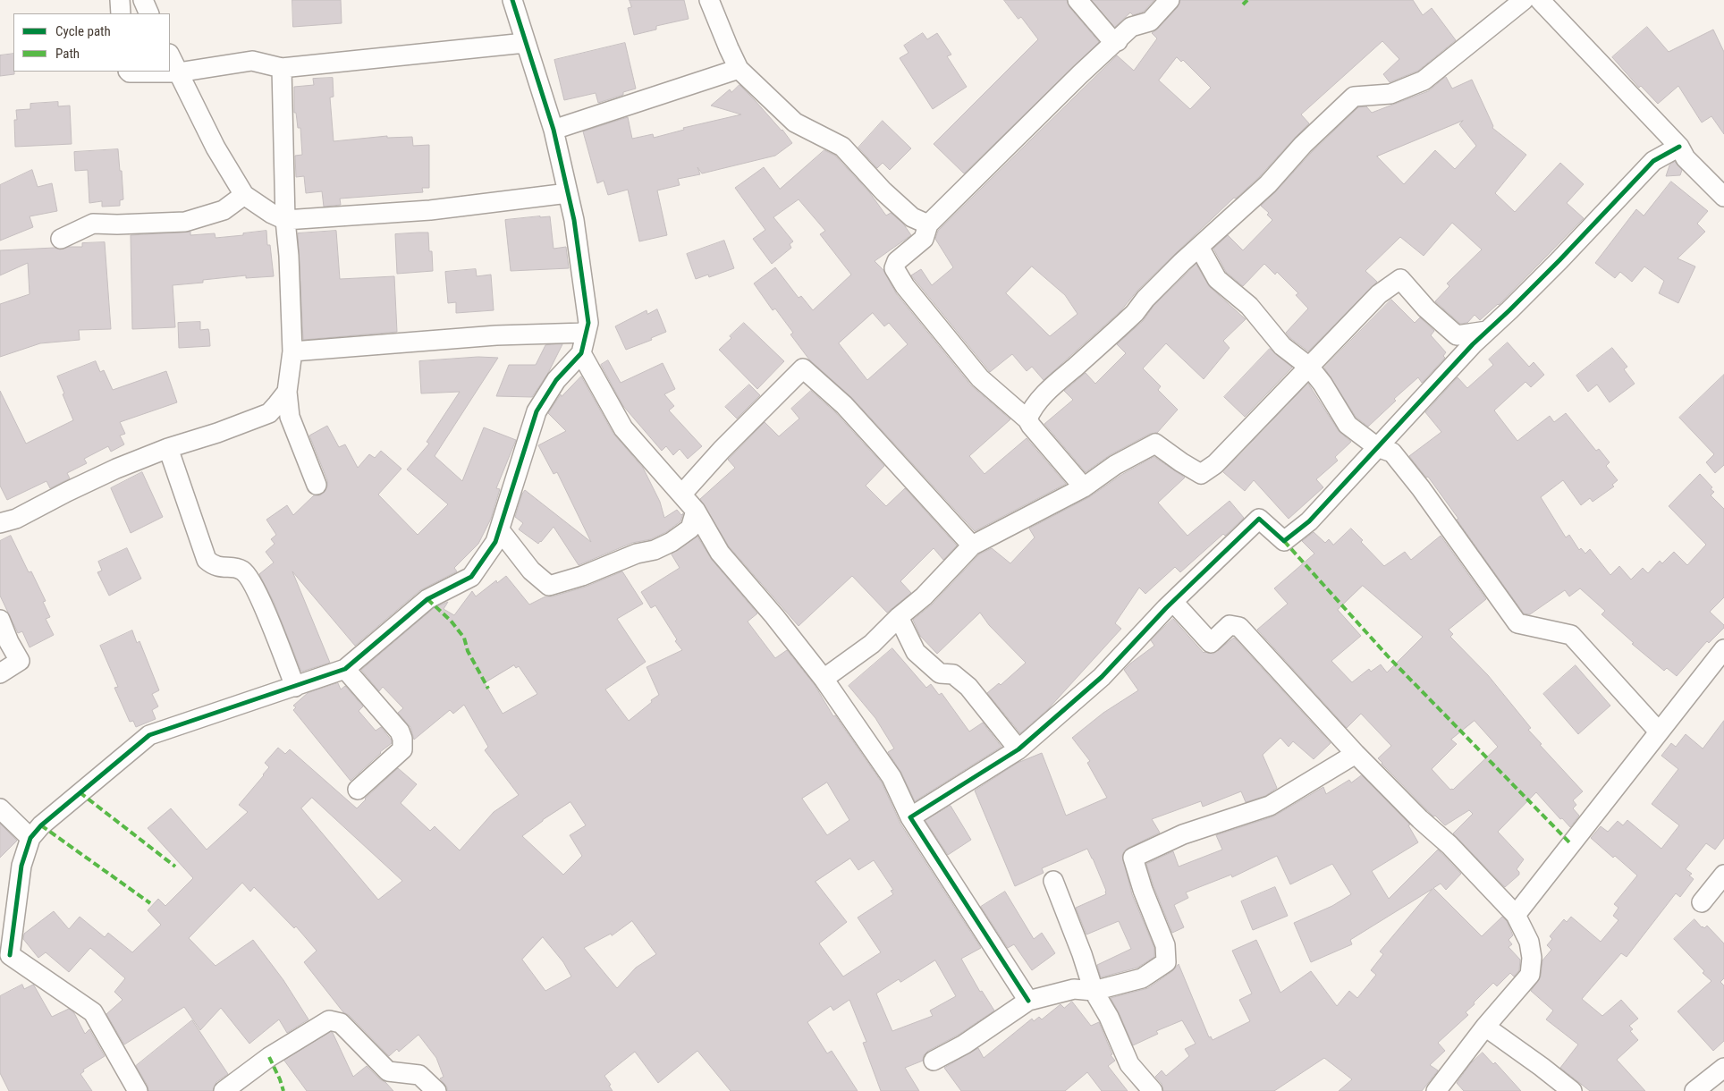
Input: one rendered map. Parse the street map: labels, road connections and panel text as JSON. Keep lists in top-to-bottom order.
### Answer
{
  "legend": ["Cycle path", "Path"]
}
